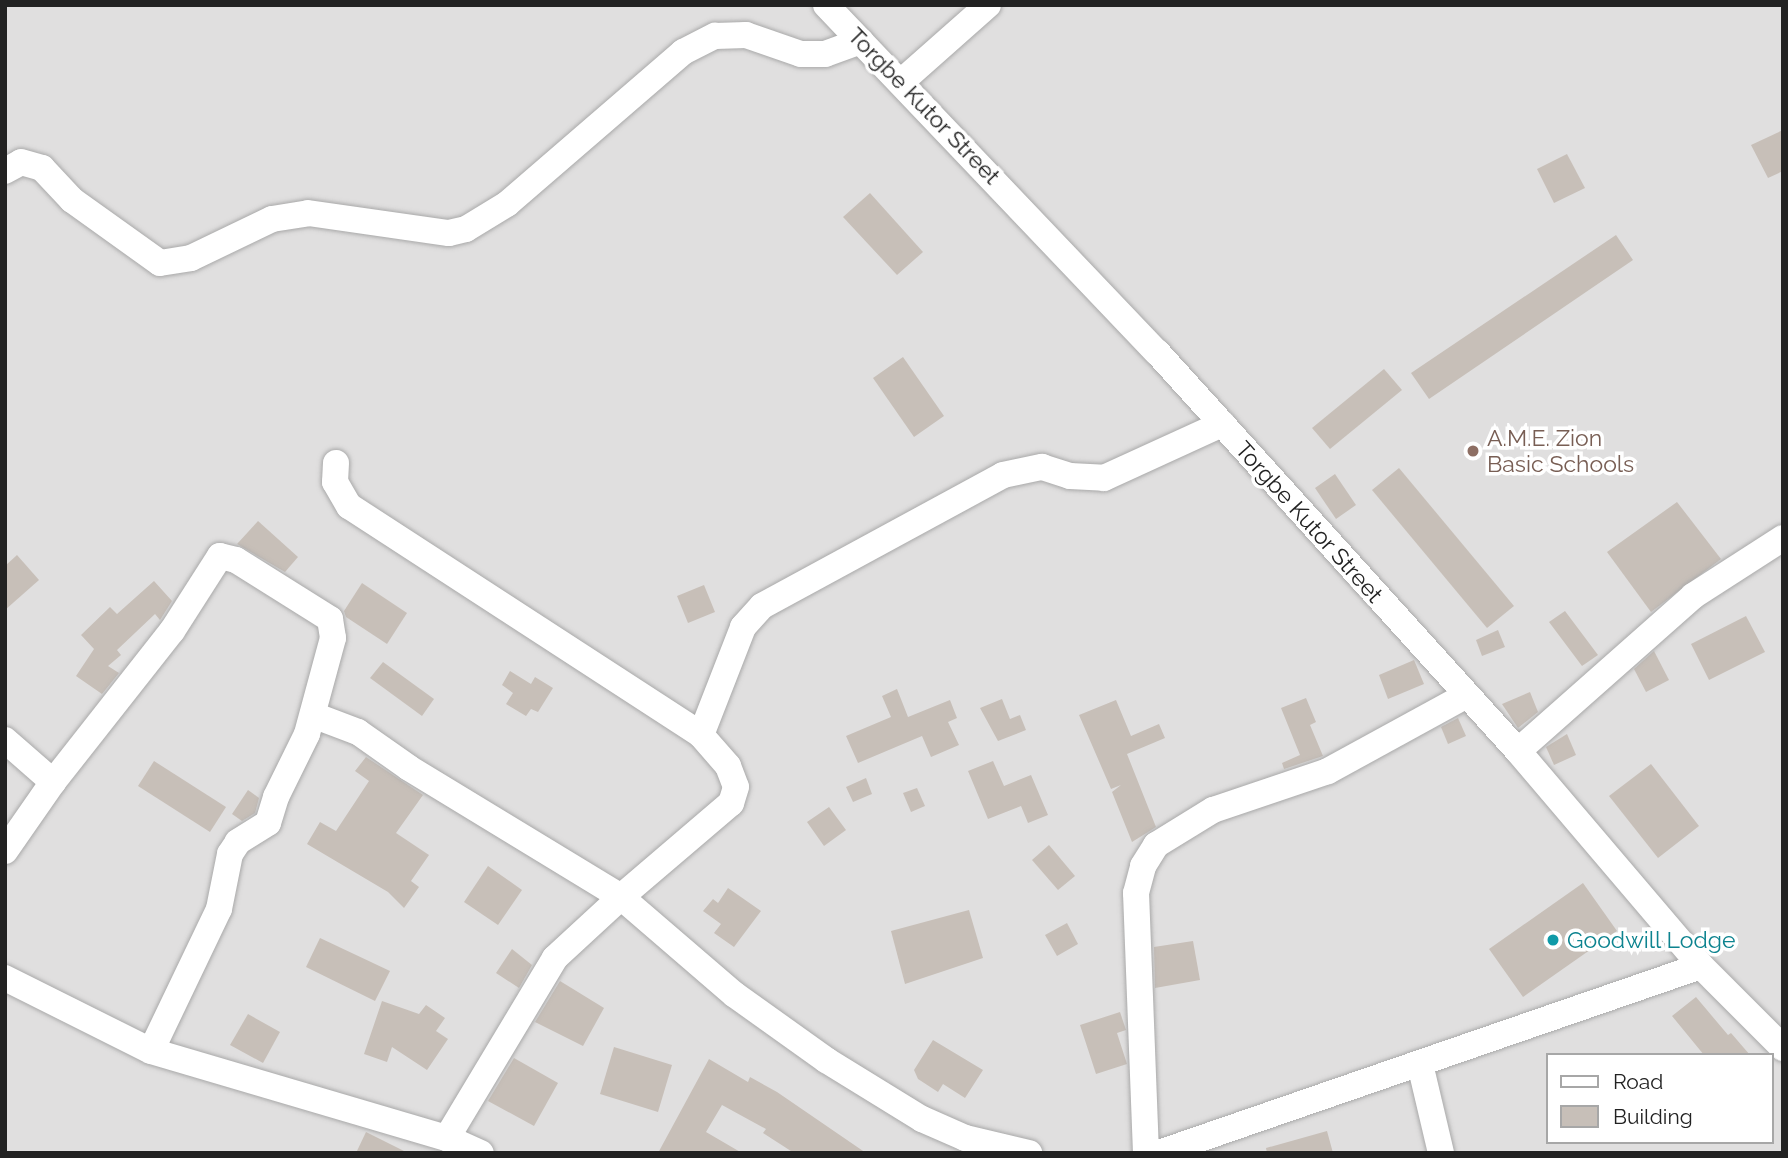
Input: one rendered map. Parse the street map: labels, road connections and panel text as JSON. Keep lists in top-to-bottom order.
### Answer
{
  "streets": {
    "street": ["Torgbe Kutor Street"]
  },
  "places": ["A.M.E. Zion Basic Schools", "Goodwill Lodge"],
  "legend": ["Road", "Building"]
}
